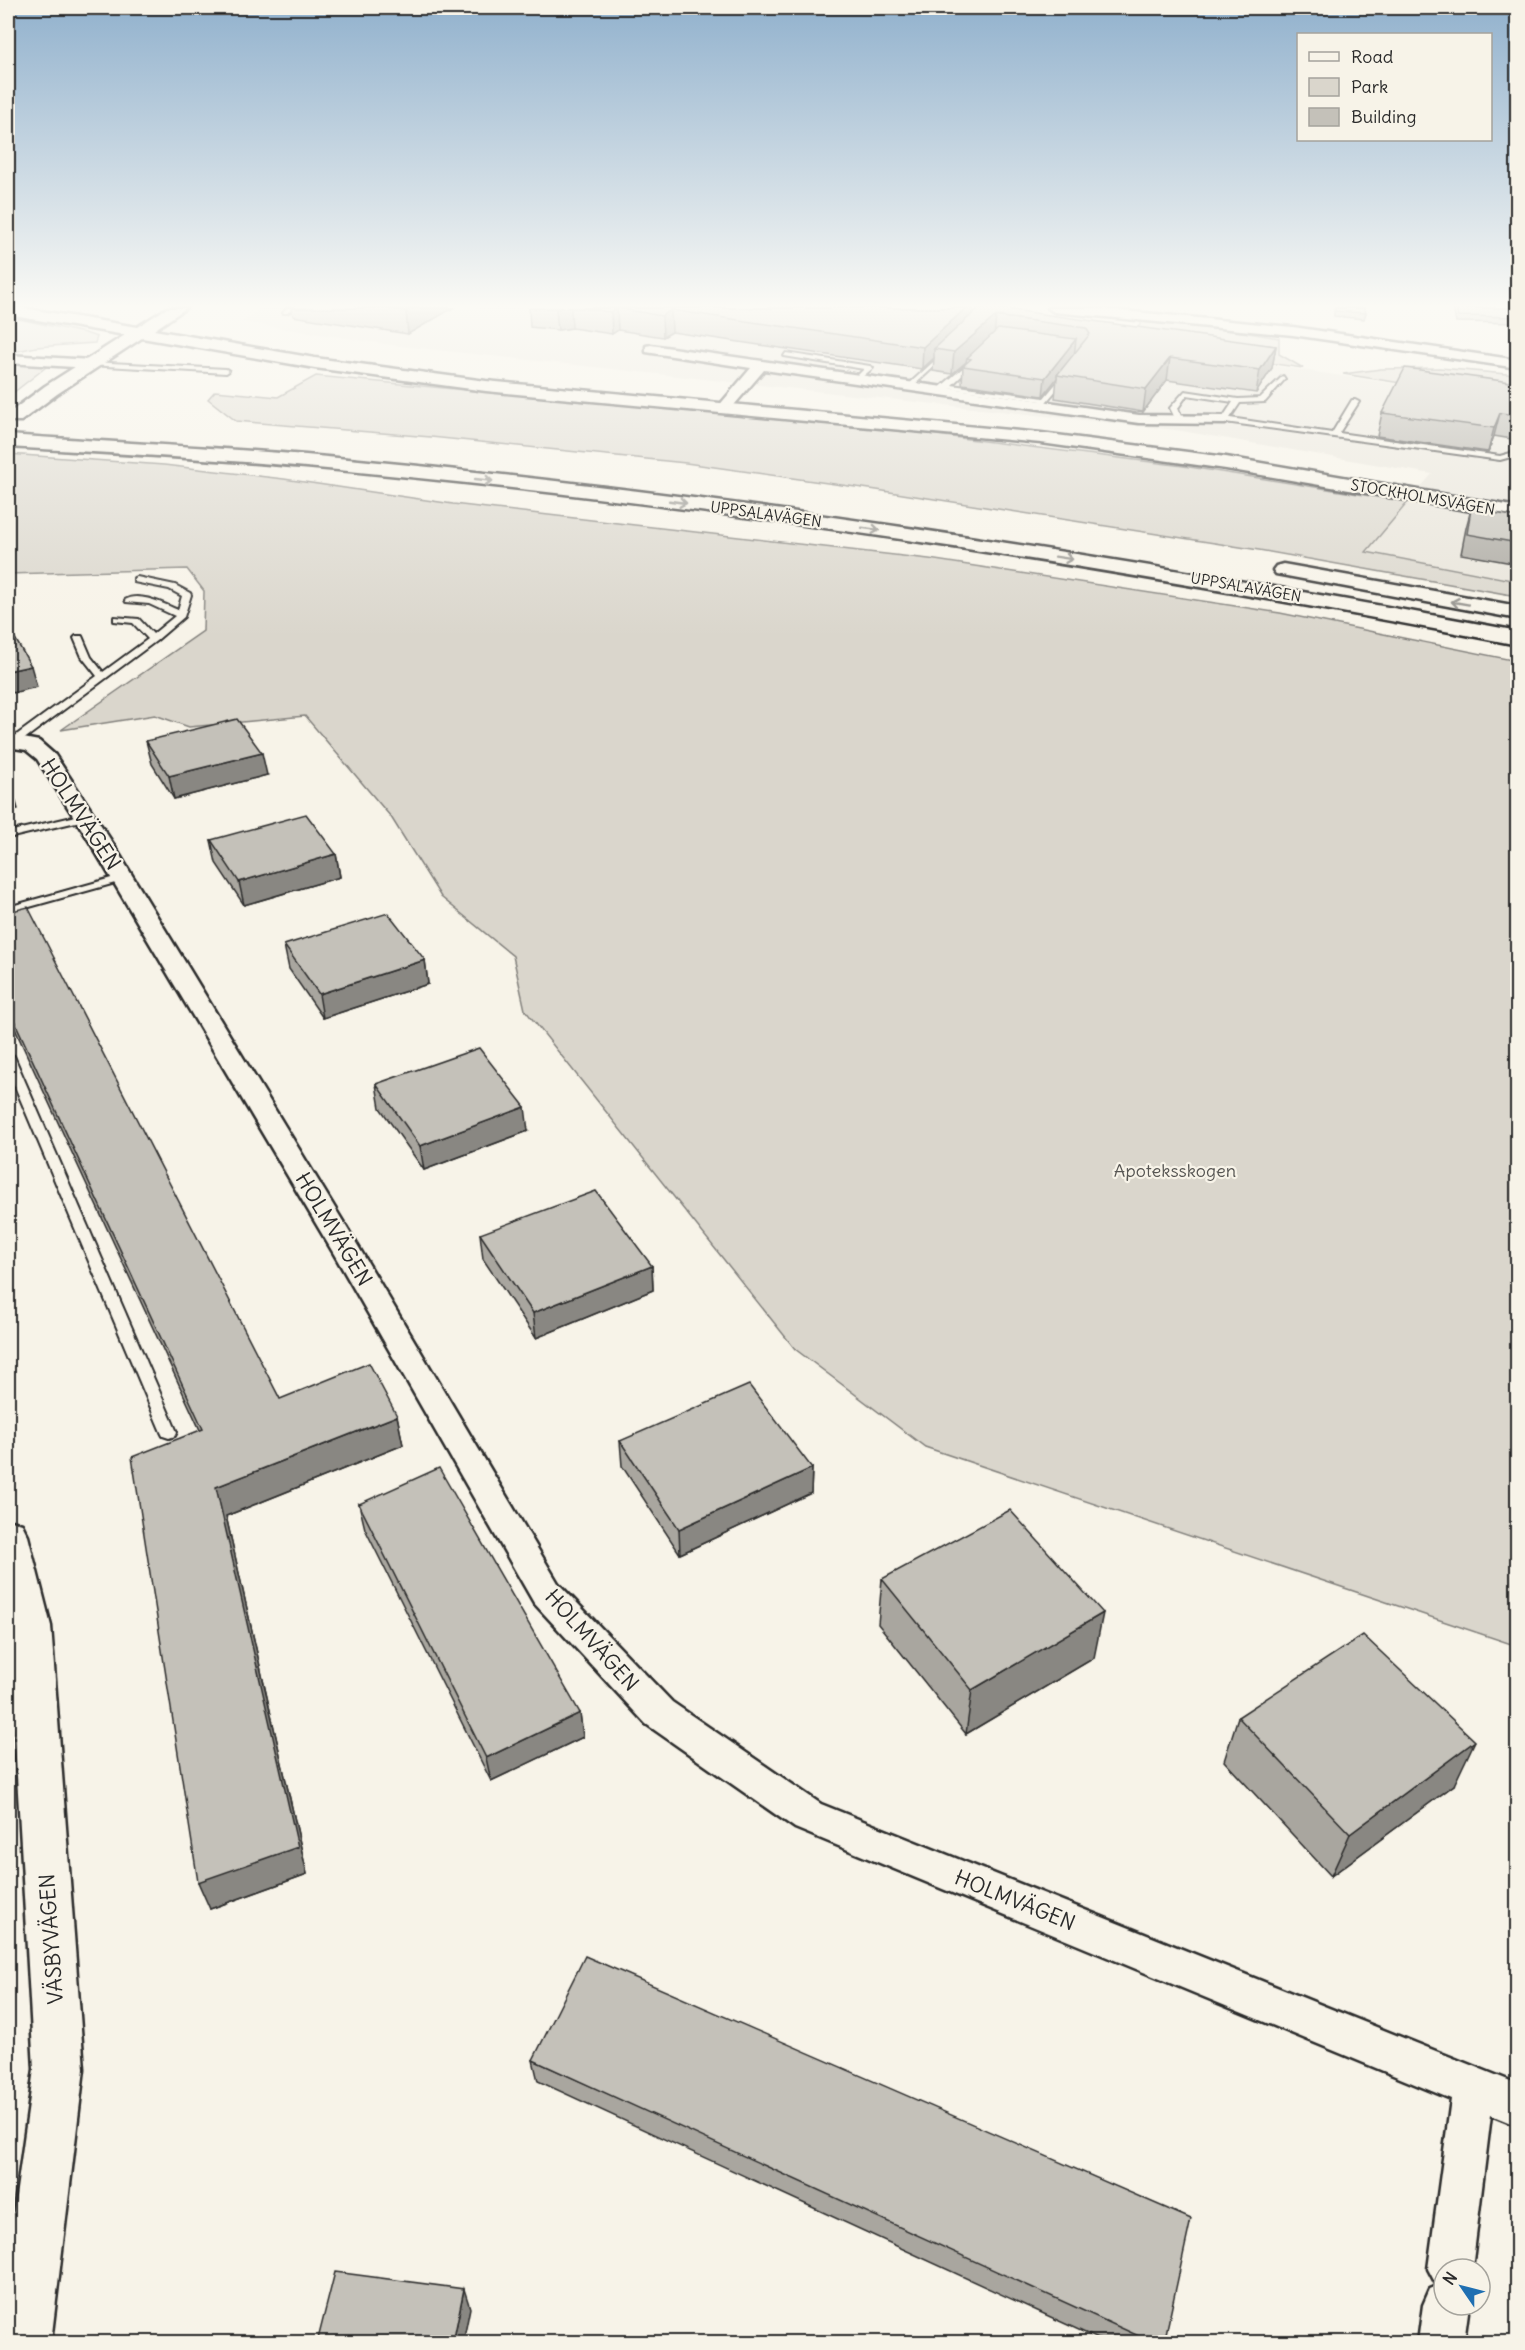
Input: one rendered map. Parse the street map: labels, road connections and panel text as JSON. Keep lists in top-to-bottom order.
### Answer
{
  "streets": {
    "main road": ["STOCKHOLMSVÄGEN", "UPPSALAVÄGEN", "VÄSBYVÄGEN"],
    "street": ["HOLMVÄGEN"]
  },
  "parks": ["Apoteksskogen"],
  "legend": ["Road", "Park", "Building"],
  "north": "top left"
}
